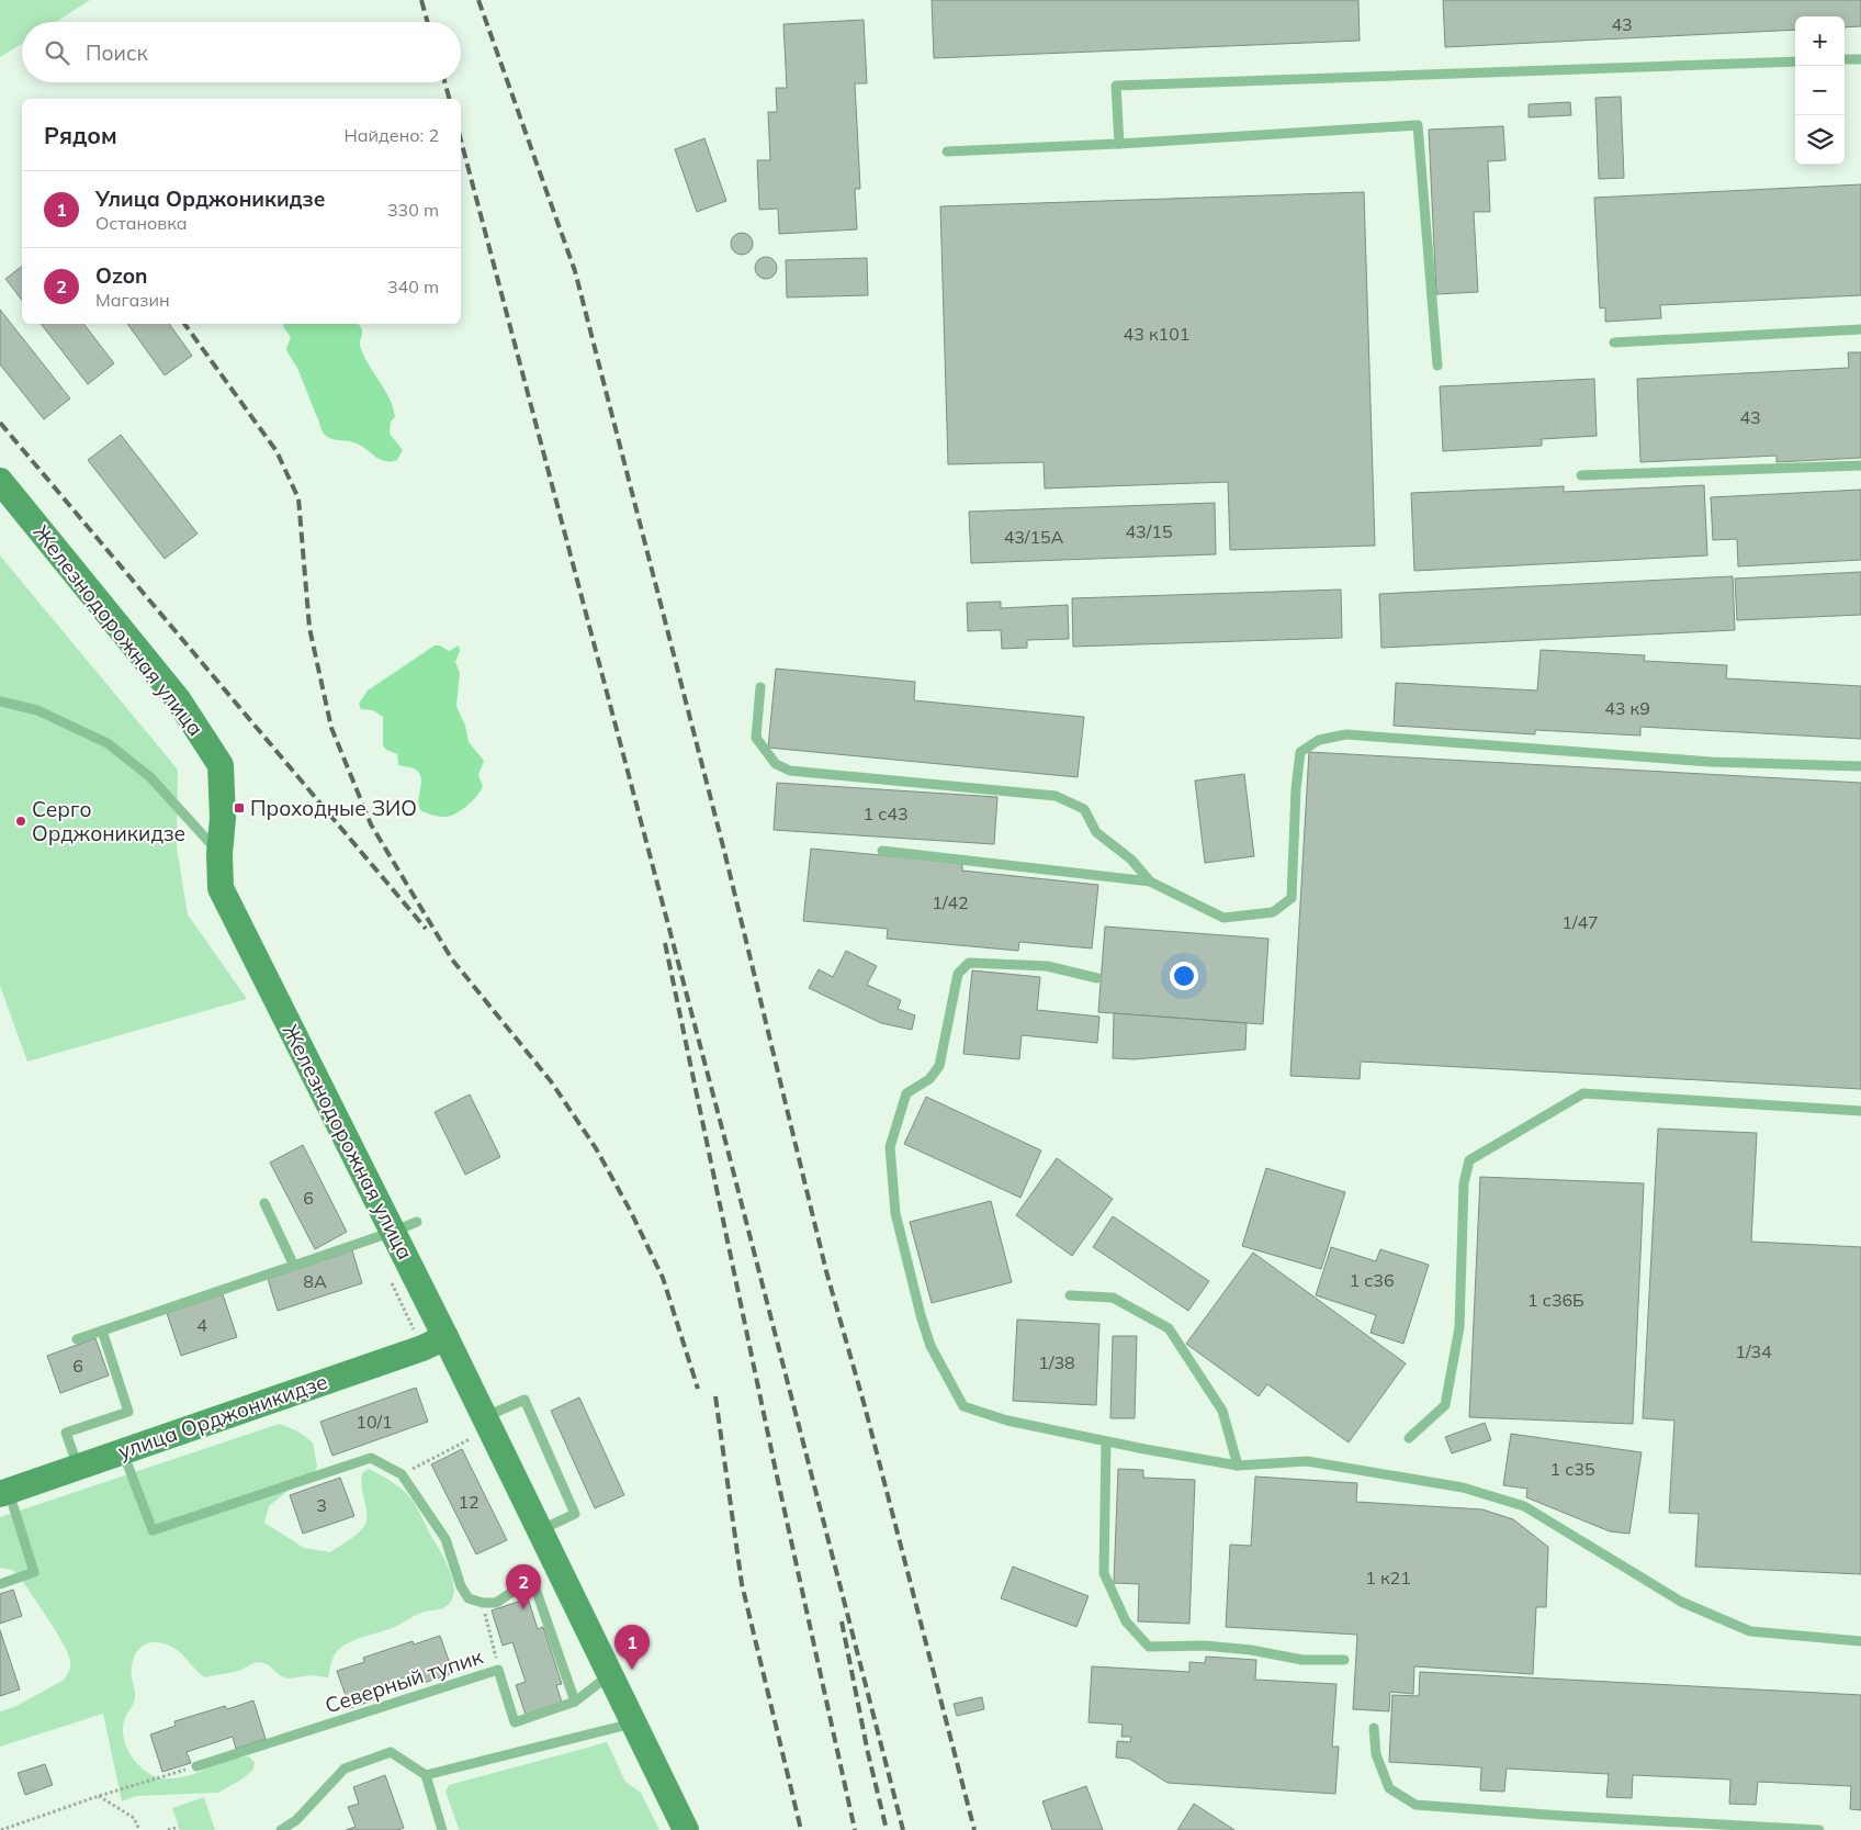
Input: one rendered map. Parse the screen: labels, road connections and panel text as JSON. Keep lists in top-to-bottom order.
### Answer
{
  "streets": {
    "street": ["Железнодорожная улица", "улица Орджоникидзе"],
    "lane": ["Северный тупик"]
  },
  "crossings": [
    ["Железнодорожная улица", "улица Орджоникидзе"],
    ["Железнодорожная улица", "Северный тупик"]
  ],
  "places": {
    "transit": ["Проходные ЗИО"],
    "other": ["Серго Орджоникидзе"]
  },
  "house_numbers": [
    "43",
    "43 к101",
    "43",
    "43/15",
    "43/15А",
    "43 к9",
    "1 с43",
    "1/42",
    "1/47",
    "6",
    "1 с36",
    "8А",
    "1 с36Б",
    "4",
    "1/34",
    "1/38",
    "6",
    "10/1",
    "1 с35",
    "12",
    "3",
    "1 к21"
  ],
  "page": {
    "map_buttons": ["+", "−"],
    "search": "Поиск",
    "heading": ["Рядом", "Найдено: 2"],
    "list": [
      {
        "mark": "1",
        "name": "Улица Орджоникидзе",
        "note": "Остановка",
        "value": "330 m"
      },
      {
        "mark": "2",
        "name": "Ozon",
        "note": "Магазин",
        "value": "340 m"
      }
    ],
    "pins": ["2", "1"]
  }
}
